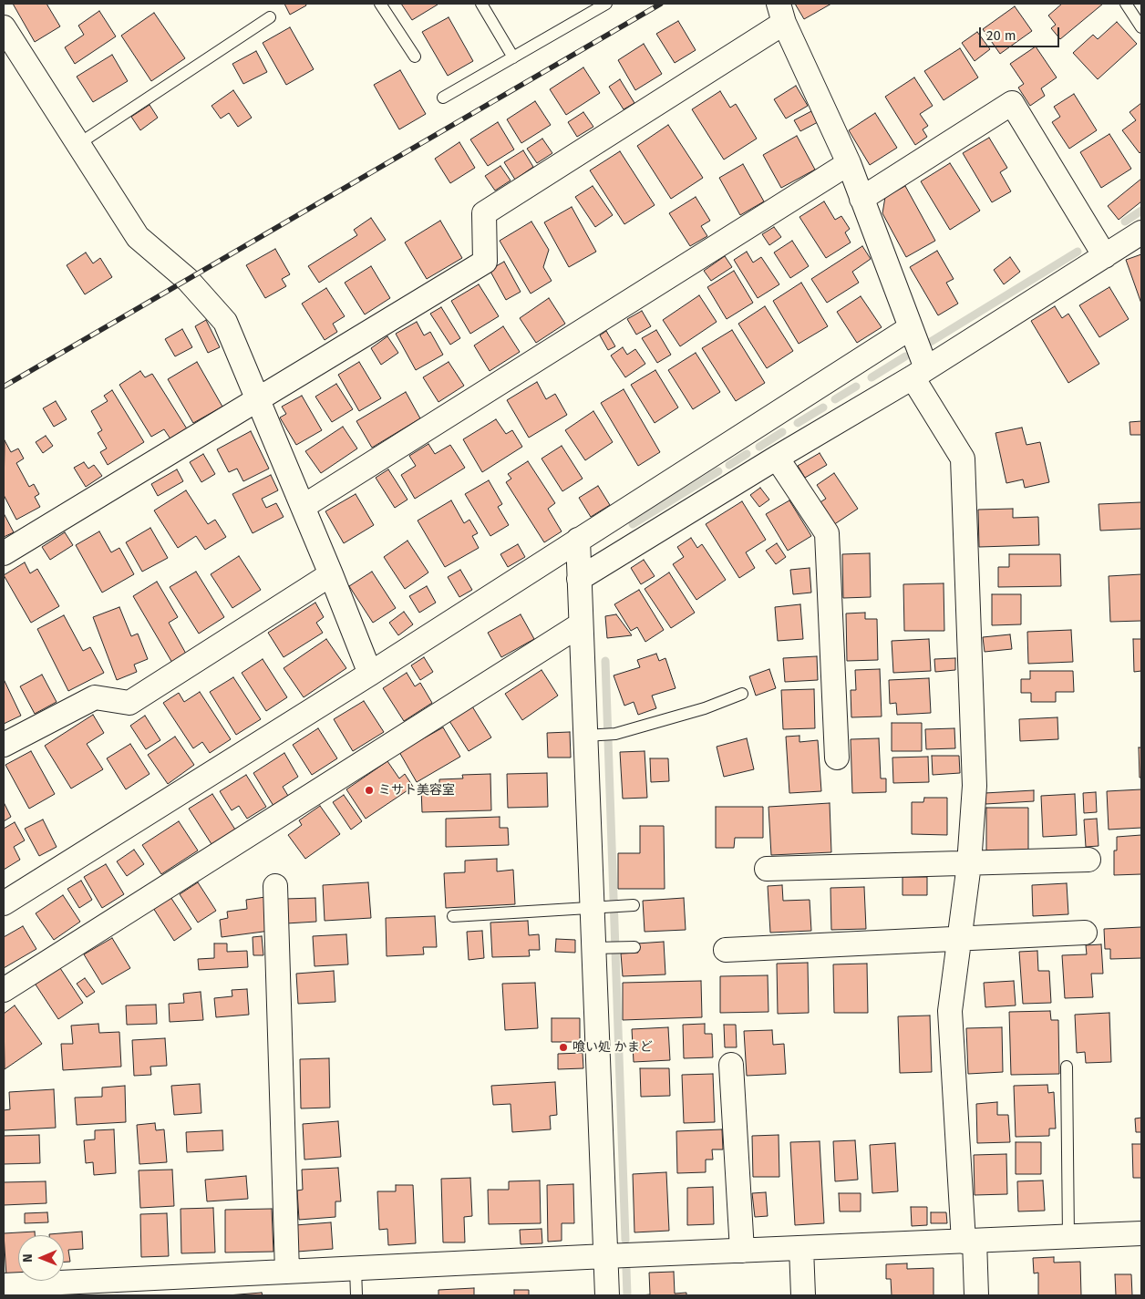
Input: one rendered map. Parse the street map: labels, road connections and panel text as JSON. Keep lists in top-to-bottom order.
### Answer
{
  "places": ["ミサト美容室", "喰い処 かまど"],
  "scale_bar": "20 m",
  "north": "left"
}
